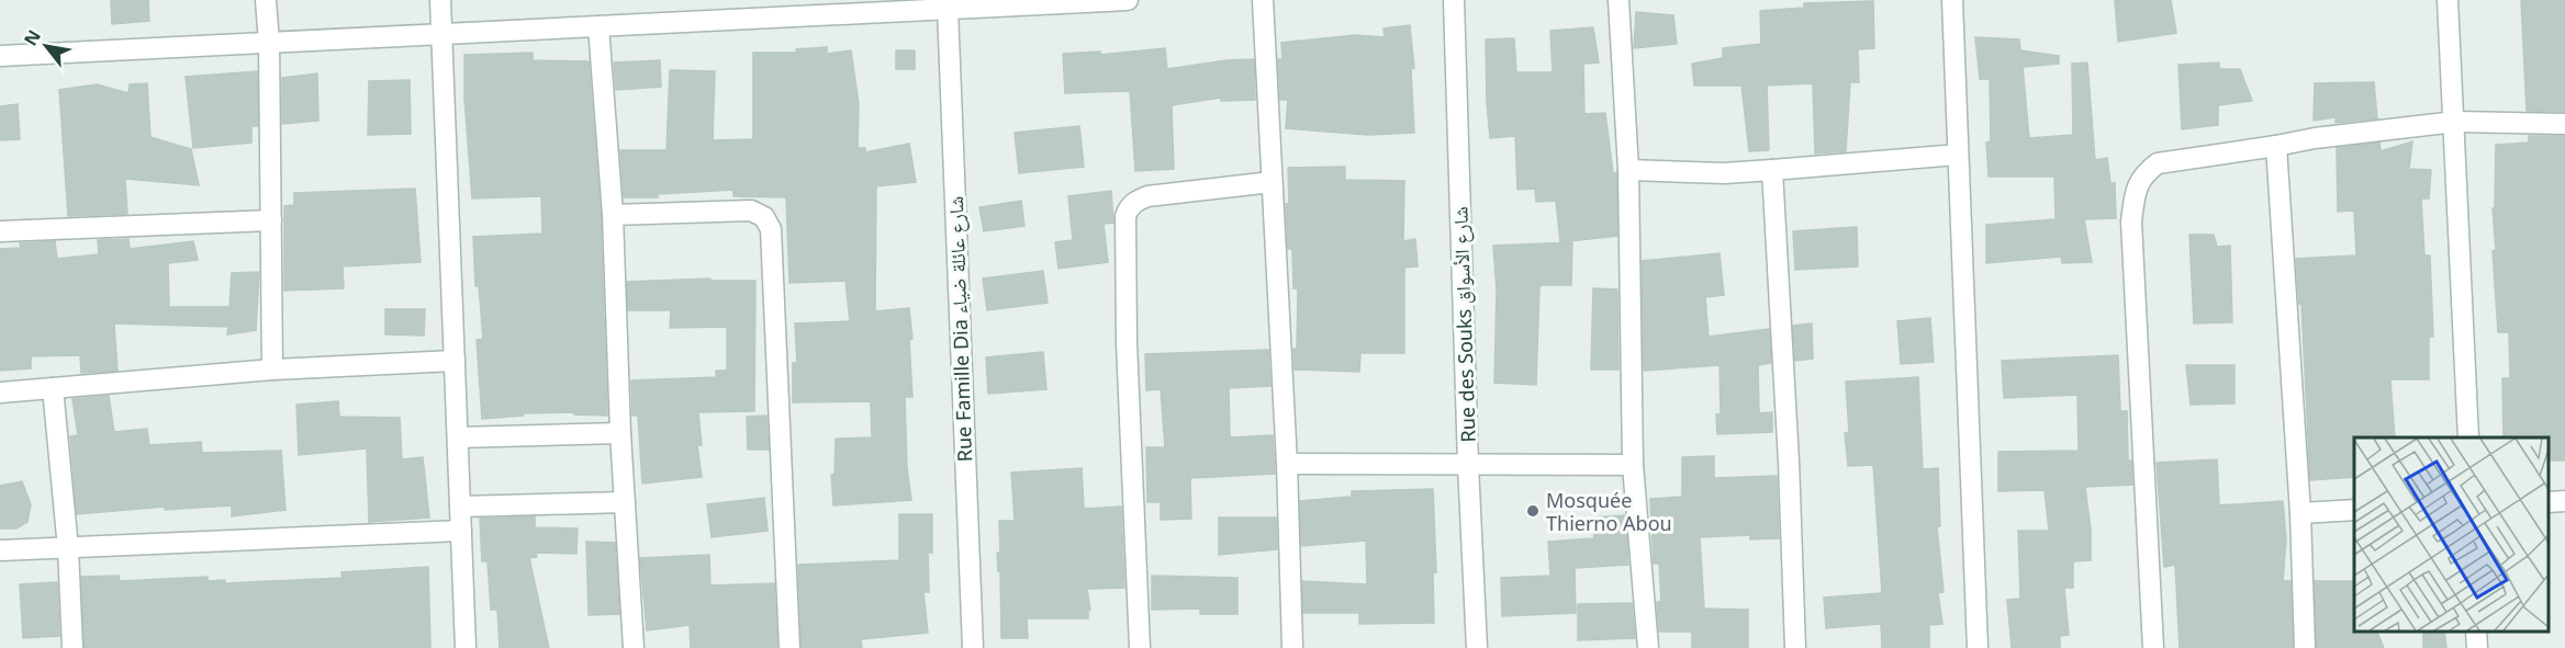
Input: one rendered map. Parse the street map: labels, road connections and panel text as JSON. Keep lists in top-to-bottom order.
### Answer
{
  "streets": {
    "street": ["Rue des Souks شارع الأسواق", "Rue Famille Dia شارع عائلة ضياء"]
  },
  "places": ["Mosquée Thierno Abou"],
  "north": "top left"
}
